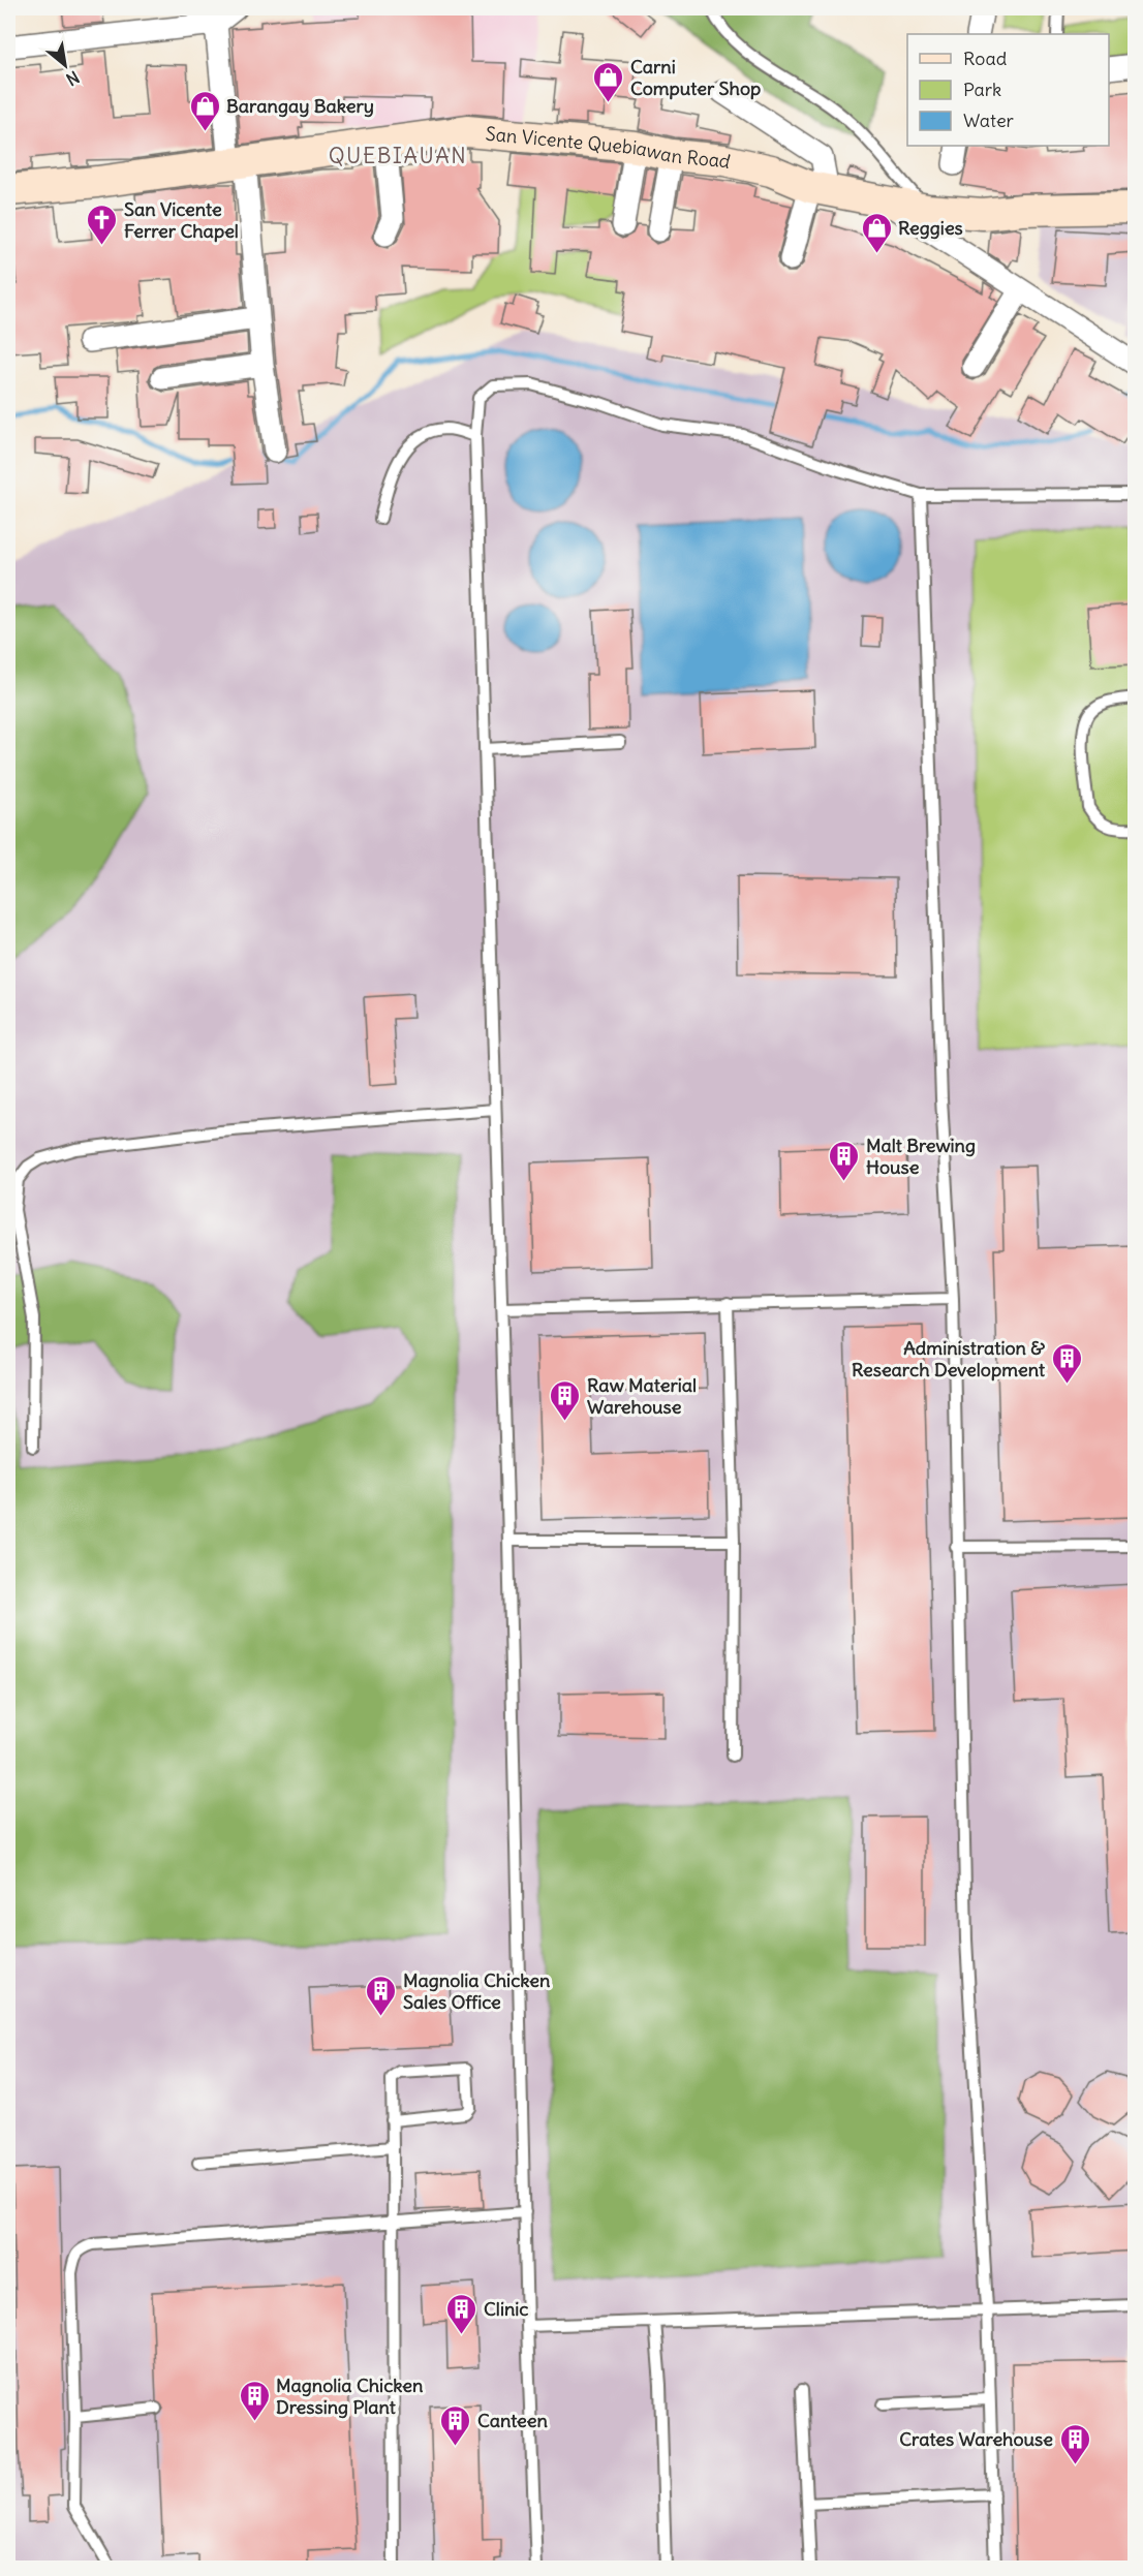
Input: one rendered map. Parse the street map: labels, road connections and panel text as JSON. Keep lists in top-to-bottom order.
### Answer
{
  "streets": {
    "street": ["San Vicente Quebiawan Road"]
  },
  "districts": ["QUEBIAUAN"],
  "places": {
    "shop": ["Carni Computer Shop", "Barangay Bakery", "Reggies"],
    "church": ["San Vicente Ferrer Chapel"],
    "building": [
      "Malt Brewing House",
      "Administration & Research Development",
      "Raw Material Warehouse",
      "Magnolia Chicken Sales Office",
      "Clinic",
      "Magnolia Chicken Dressing Plant",
      "Canteen",
      "Crates Warehouse"
    ]
  },
  "legend": ["Road", "Park", "Water"],
  "north": "bottom right"
}
